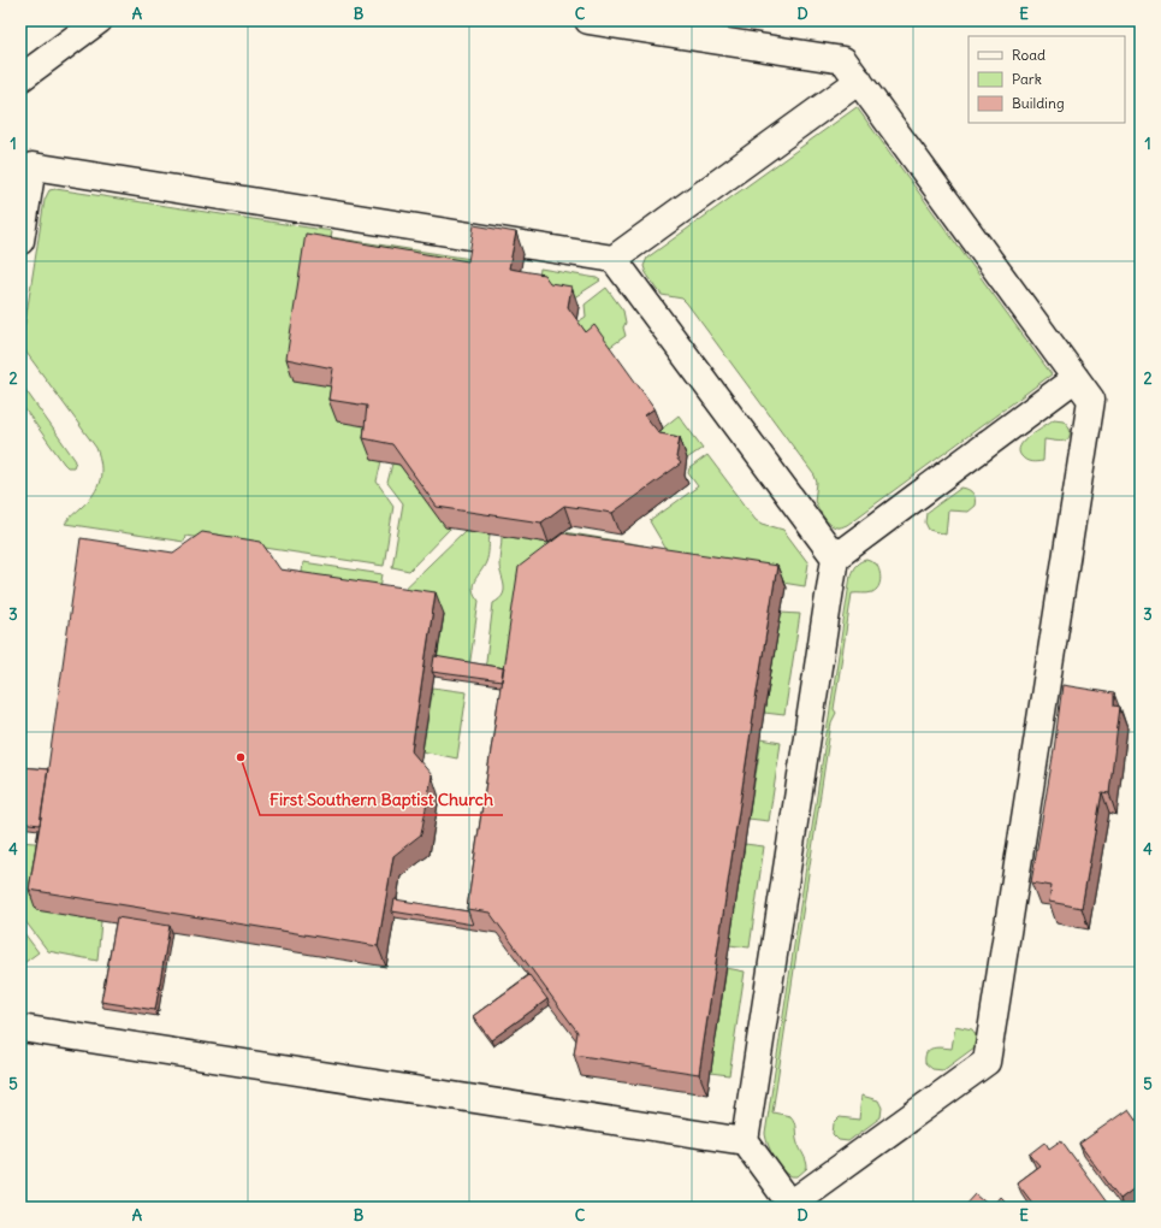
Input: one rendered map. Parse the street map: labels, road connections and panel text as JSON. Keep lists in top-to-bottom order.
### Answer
{
  "places": ["First Southern Baptist Church"],
  "legend": ["Road", "Park", "Building"],
  "grid": {
    "columns": [
      "A",
      "B",
      "C",
      "D",
      "E"
    ],
    "rows": [
      "1",
      "2",
      "3",
      "4",
      "5"
    ]
  }
}
